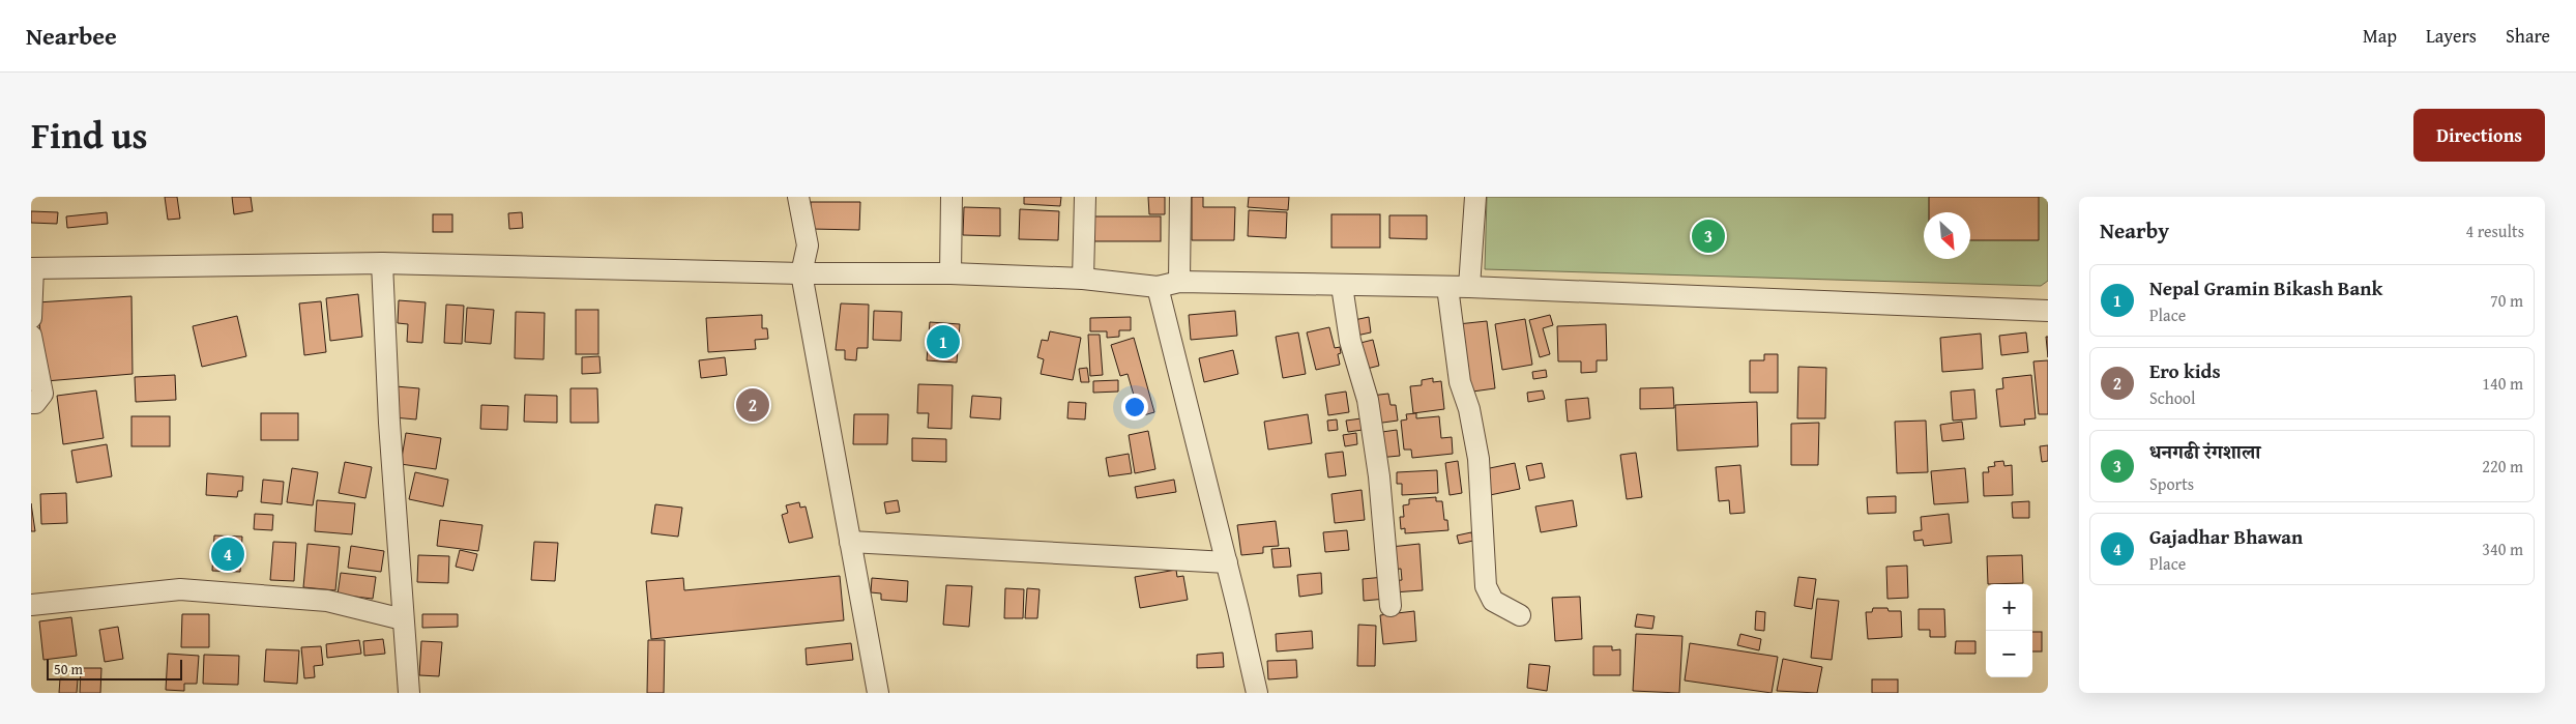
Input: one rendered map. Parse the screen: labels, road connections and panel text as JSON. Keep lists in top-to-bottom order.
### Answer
{
  "scale_bar": "50 m",
  "north": "bottom right",
  "page": {
    "header": "Nearbee",
    "nav": ["Map", "Layers", "Share"],
    "title": "Find us",
    "buttons": "Directions",
    "heading": ["Nearby", "4 results"],
    "pins": [
      "3",
      "1",
      "2",
      "4"
    ],
    "list": [
      {
        "mark": "1",
        "name": "Nepal Gramin Bikash Bank",
        "note": "Place",
        "value": "70 m"
      },
      {
        "mark": "2",
        "name": "Ero kids",
        "note": "School",
        "value": "140 m"
      },
      {
        "mark": "3",
        "name": "धनगढी रंगशाला",
        "note": "Sports",
        "value": "220 m"
      },
      {
        "mark": "4",
        "name": "Gajadhar Bhawan",
        "note": "Place",
        "value": "340 m"
      }
    ],
    "map_buttons": ["+", "−"],
    "scale": "50 m"
  }
}
